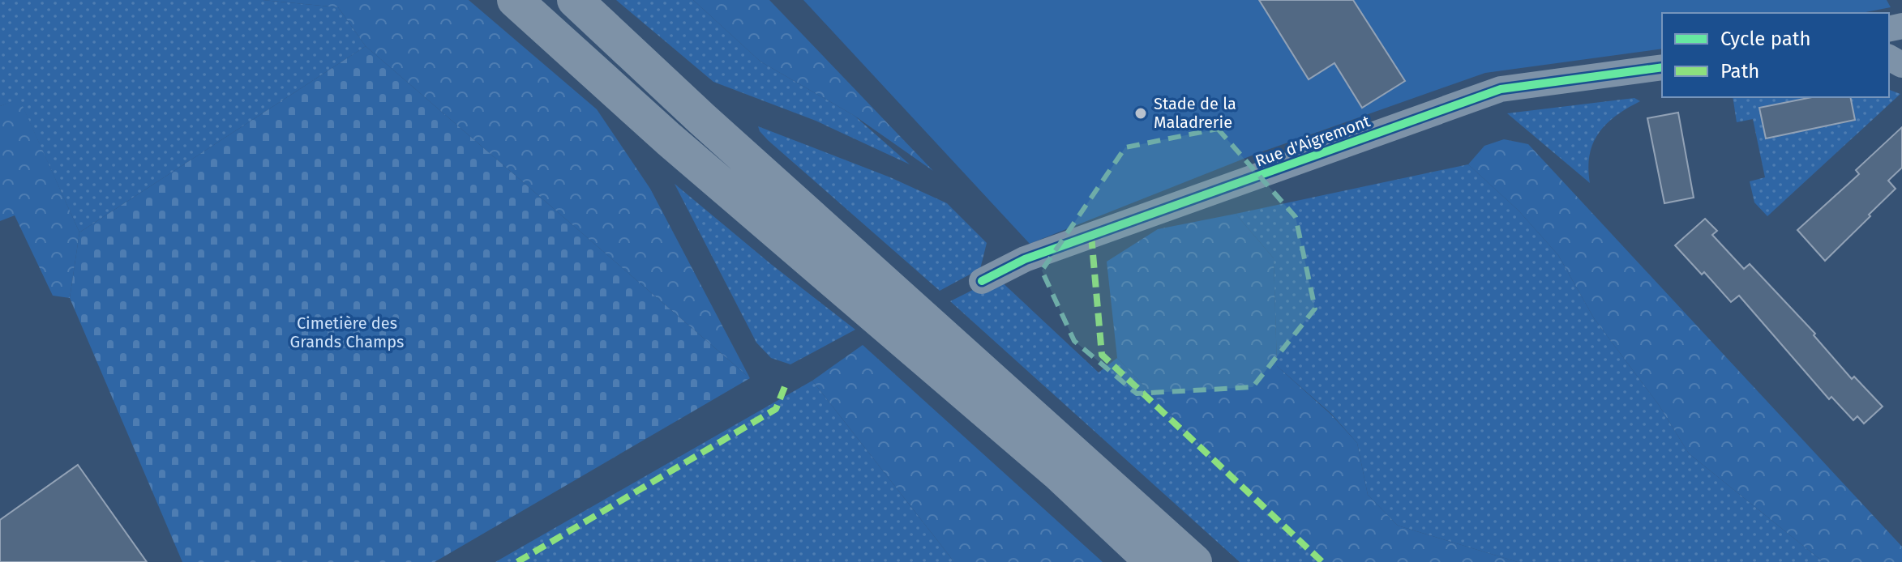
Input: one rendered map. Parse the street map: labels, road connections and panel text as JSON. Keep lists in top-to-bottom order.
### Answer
{
  "streets": {
    "street": ["Rue d'Aigremont"]
  },
  "parks": ["Cimetière des Grands Champs"],
  "places": ["Stade de la Maladrerie"],
  "legend": ["Cycle path", "Path"]
}
